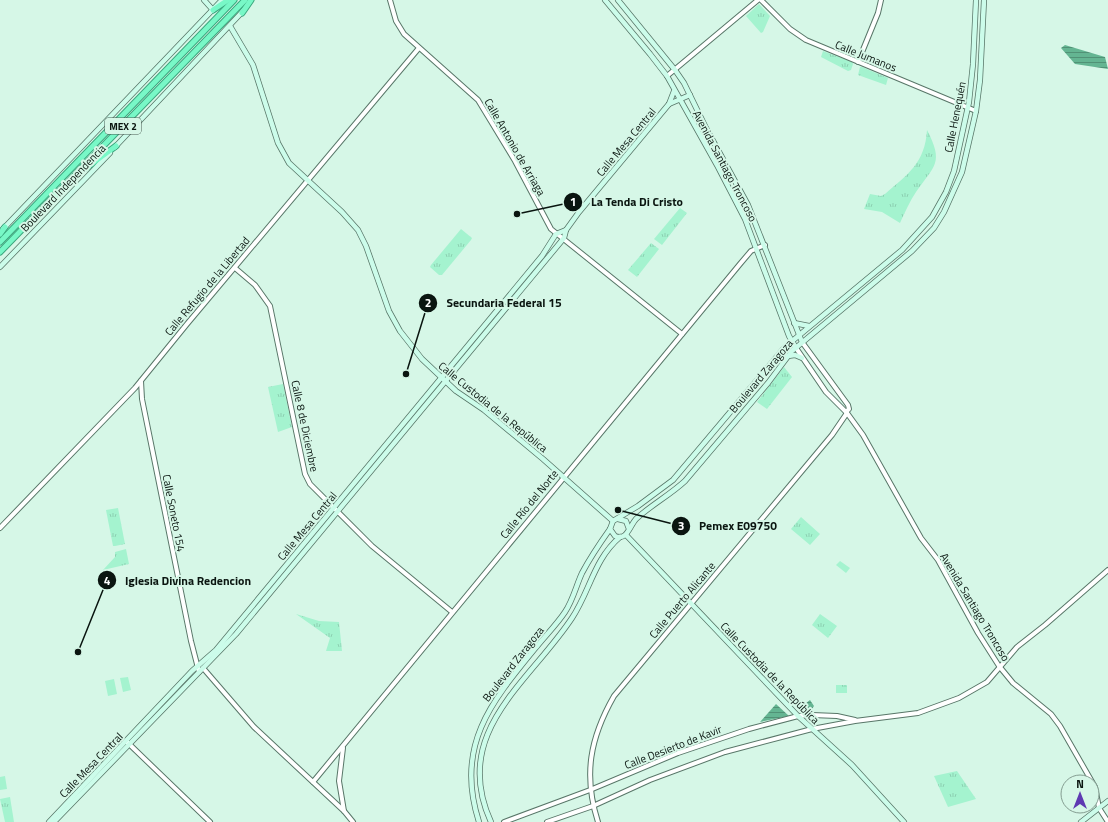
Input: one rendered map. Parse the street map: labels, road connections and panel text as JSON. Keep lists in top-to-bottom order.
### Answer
{
  "streets": {
    "highway": ["MEX 2"],
    "main road": [
      "Calle Henequén",
      "Calle Mesa Central",
      "Avenida Santiago Troncoso",
      "Boulevard Independencia",
      "Boulevard Zaragoza",
      "Calle Custodia de la República"
    ],
    "street": [
      "Calle Jumanos",
      "Calle Antonio de Arriaga",
      "Calle Refugio de la Libertad",
      "Calle 8 de Diciembre",
      "Calle Río del Norte",
      "Calle Soneto 154",
      "Calle Puerto Alicante",
      "Calle Desierto de Kavir"
    ]
  },
  "crossings": [
    ["Calle Jumanos", "Calle Henequén"],
    ["Calle Henequén", "Boulevard Zaragoza"],
    ["Calle Mesa Central", "Calle Antonio de Arriaga"],
    ["Calle Mesa Central", "Calle Custodia de la República"],
    ["Calle Mesa Central", "Calle 8 de Diciembre"],
    ["Calle Mesa Central", "Calle Soneto 154"],
    ["Calle Antonio de Arriaga", "Calle Refugio de la Libertad"],
    ["Calle Antonio de Arriaga", "Calle Río del Norte"],
    ["Avenida Santiago Troncoso", "Boulevard Zaragoza"],
    ["Avenida Santiago Troncoso", "Calle Río del Norte"],
    ["Avenida Santiago Troncoso", "Calle Puerto Alicante"],
    ["Avenida Santiago Troncoso", "Calle Desierto de Kavir"],
    ["Boulevard Independencia", "Calle Custodia de la República"],
    ["Calle Refugio de la Libertad", "Calle Custodia de la República"],
    ["Calle Refugio de la Libertad", "Calle 8 de Diciembre"],
    ["Calle Refugio de la Libertad", "Calle Soneto 154"],
    ["Boulevard Zaragoza", "Calle Custodia de la República"],
    ["Calle Custodia de la República", "Calle Río del Norte"],
    ["Calle Custodia de la República", "Calle Puerto Alicante"],
    ["Calle Custodia de la República", "Calle Desierto de Kavir"],
    ["Calle 8 de Diciembre", "Calle Río del Norte"],
    ["Calle Puerto Alicante", "Calle Desierto de Kavir"]
  ],
  "places": [
    "La Tenda Di Cristo",
    "Secundaria Federal 15",
    "Pemex E09750",
    "Iglesia Divina Redencion"
  ],
  "north": "top"
}
